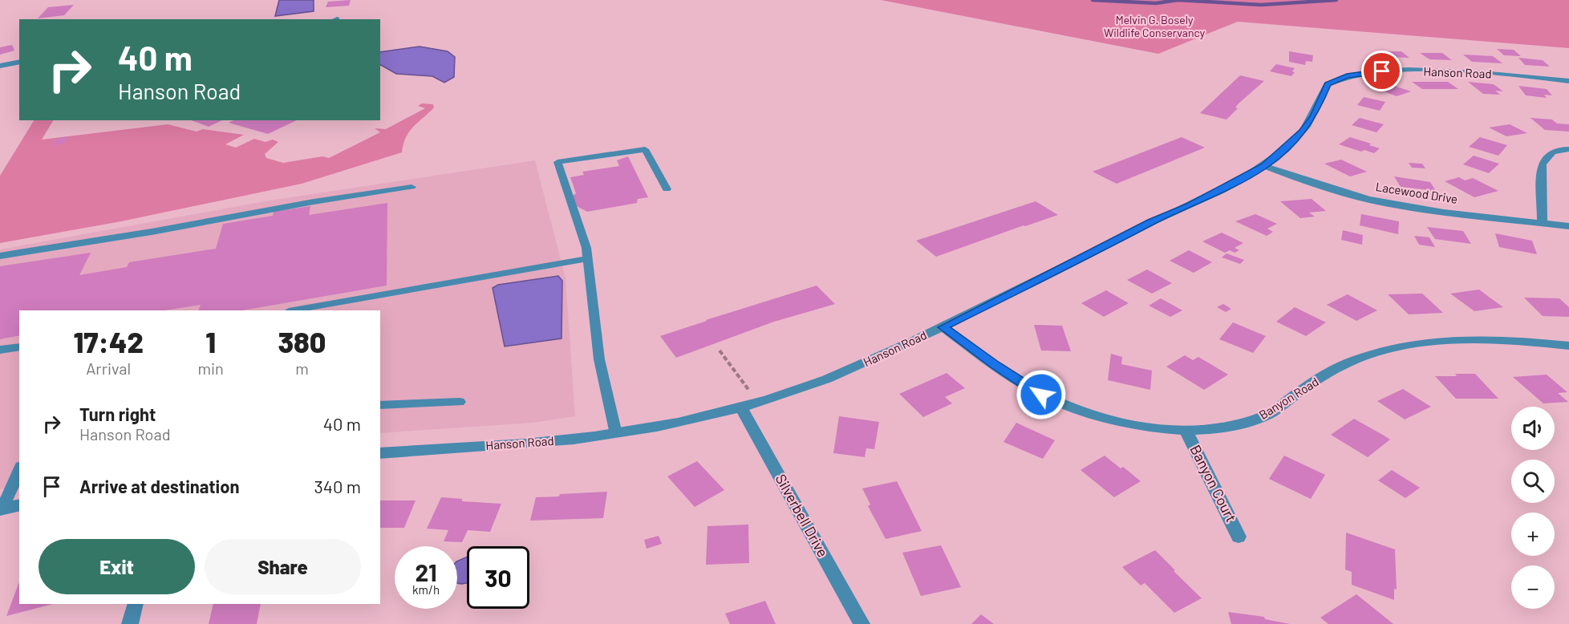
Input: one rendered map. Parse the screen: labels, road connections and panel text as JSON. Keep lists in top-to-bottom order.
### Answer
{
  "streets": {
    "street": [
      "Hanson Road",
      "Lacewood Drive",
      "Banyon Road",
      "Banyon Court",
      "Silverbell Drive"
    ]
  },
  "crossings": [
    ["Hanson Road", "Lacewood Drive"],
    ["Hanson Road", "Banyon Road"],
    ["Hanson Road", "Silverbell Drive"],
    ["Banyon Road", "Banyon Court"]
  ],
  "parks": ["Melvin G. Bosely Wildlife Conservancy"],
  "page": {
    "turn": ["40 m", "Hanson Road"],
    "eta": [
      "17:42",
      "Arrival",
      "1",
      "min",
      "380",
      "m"
    ],
    "list": [
      {
        "name": "Turn right",
        "note": "Hanson Road",
        "value": "40 m"
      },
      {
        "name": "Arrive at destination",
        "value": "340 m"
      }
    ],
    "map_buttons": ["+", "−"],
    "buttons": ["Exit", "Share"],
    "speed": "21 km/h",
    "limit": "30"
  }
}
